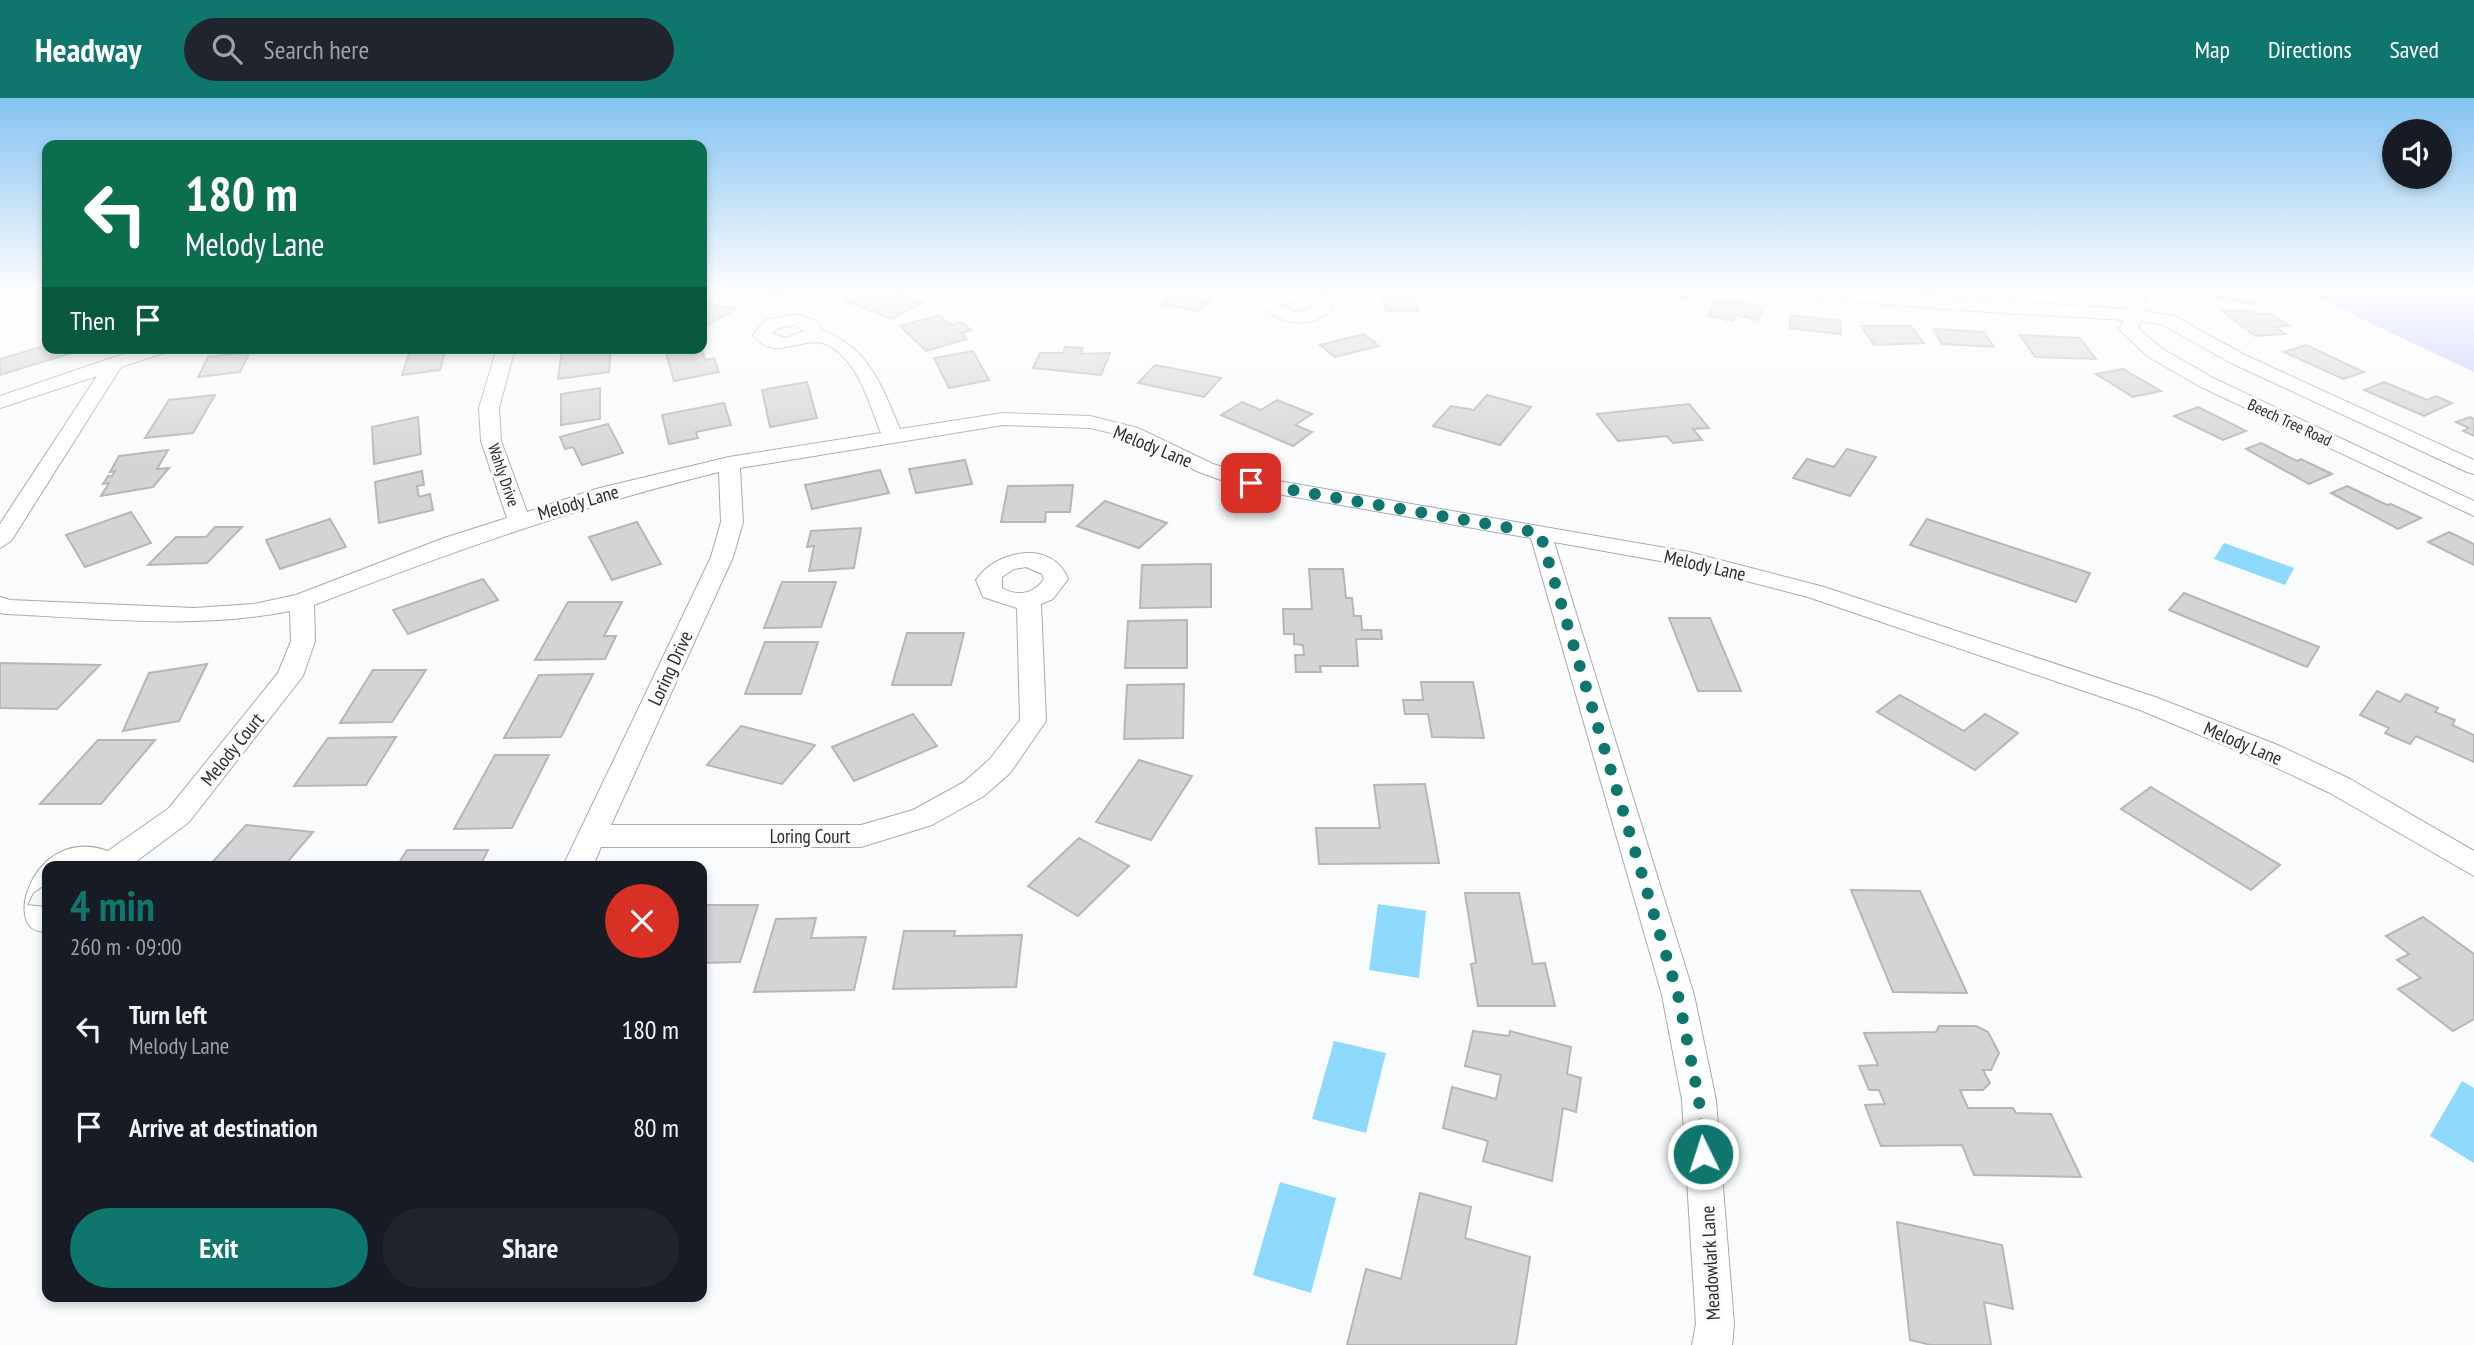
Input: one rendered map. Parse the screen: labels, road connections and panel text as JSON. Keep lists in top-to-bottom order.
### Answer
{
  "streets": {
    "street": [
      "Beech Tree Road",
      "Melody Lane",
      "Wahly Drive",
      "Loring Drive",
      "Melody Court",
      "Loring Court",
      "Meadowlark Lane"
    ]
  },
  "crossings": [
    ["Melody Lane", "Wahly Drive"],
    ["Melody Lane", "Loring Drive"],
    ["Melody Lane", "Melody Court"],
    ["Melody Lane", "Meadowlark Lane"],
    ["Loring Drive", "Loring Court"]
  ],
  "page": {
    "header": "Headway",
    "search": "Search here",
    "nav": ["Map", "Directions", "Saved"],
    "turn": ["180 m", "Melody Lane"],
    "then": "Then",
    "heading": ["4 min", "260 m · 09:00"],
    "list": [
      {
        "name": "Turn left",
        "note": "Melody Lane",
        "value": "180 m"
      },
      {
        "name": "Arrive at destination",
        "value": "80 m"
      }
    ],
    "buttons": ["Exit", "Share"]
  }
}
